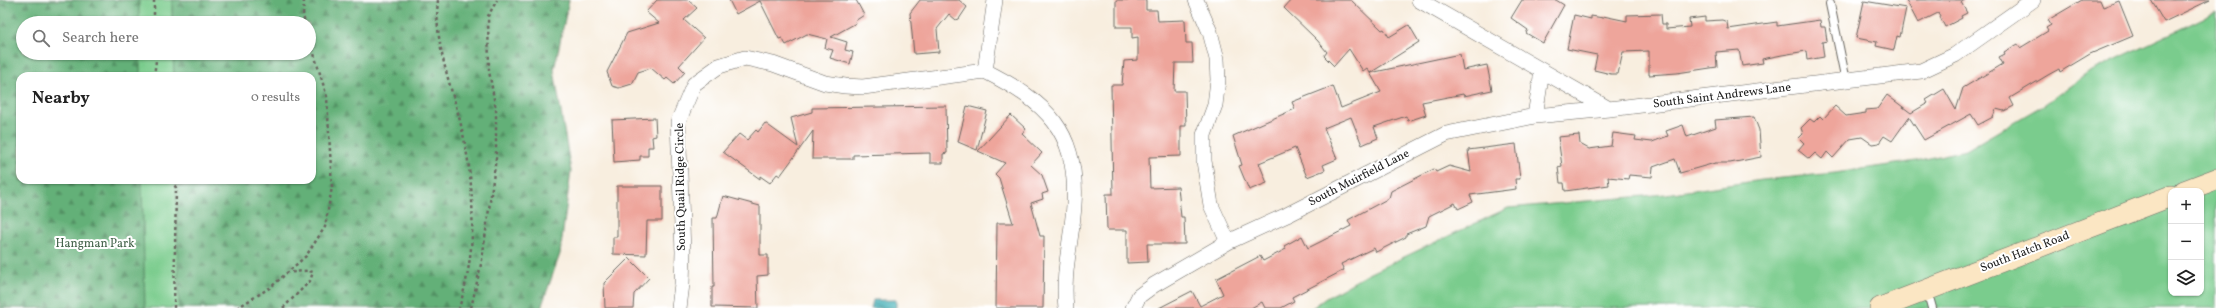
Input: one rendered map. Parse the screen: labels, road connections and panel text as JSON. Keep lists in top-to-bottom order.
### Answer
{
  "streets": {
    "main road": ["South Hatch Road"],
    "street": ["South Saint Andrews Lane", "South Muirfield Lane", "South Quail Ridge Circle"]
  },
  "crossings": [
    ["South Saint Andrews Lane", "South Muirfield Lane"]
  ],
  "parks": ["Hangman Park"],
  "page": {
    "search": "Search here",
    "heading": ["Nearby", "0 results"],
    "map_buttons": ["+", "−"]
  }
}
